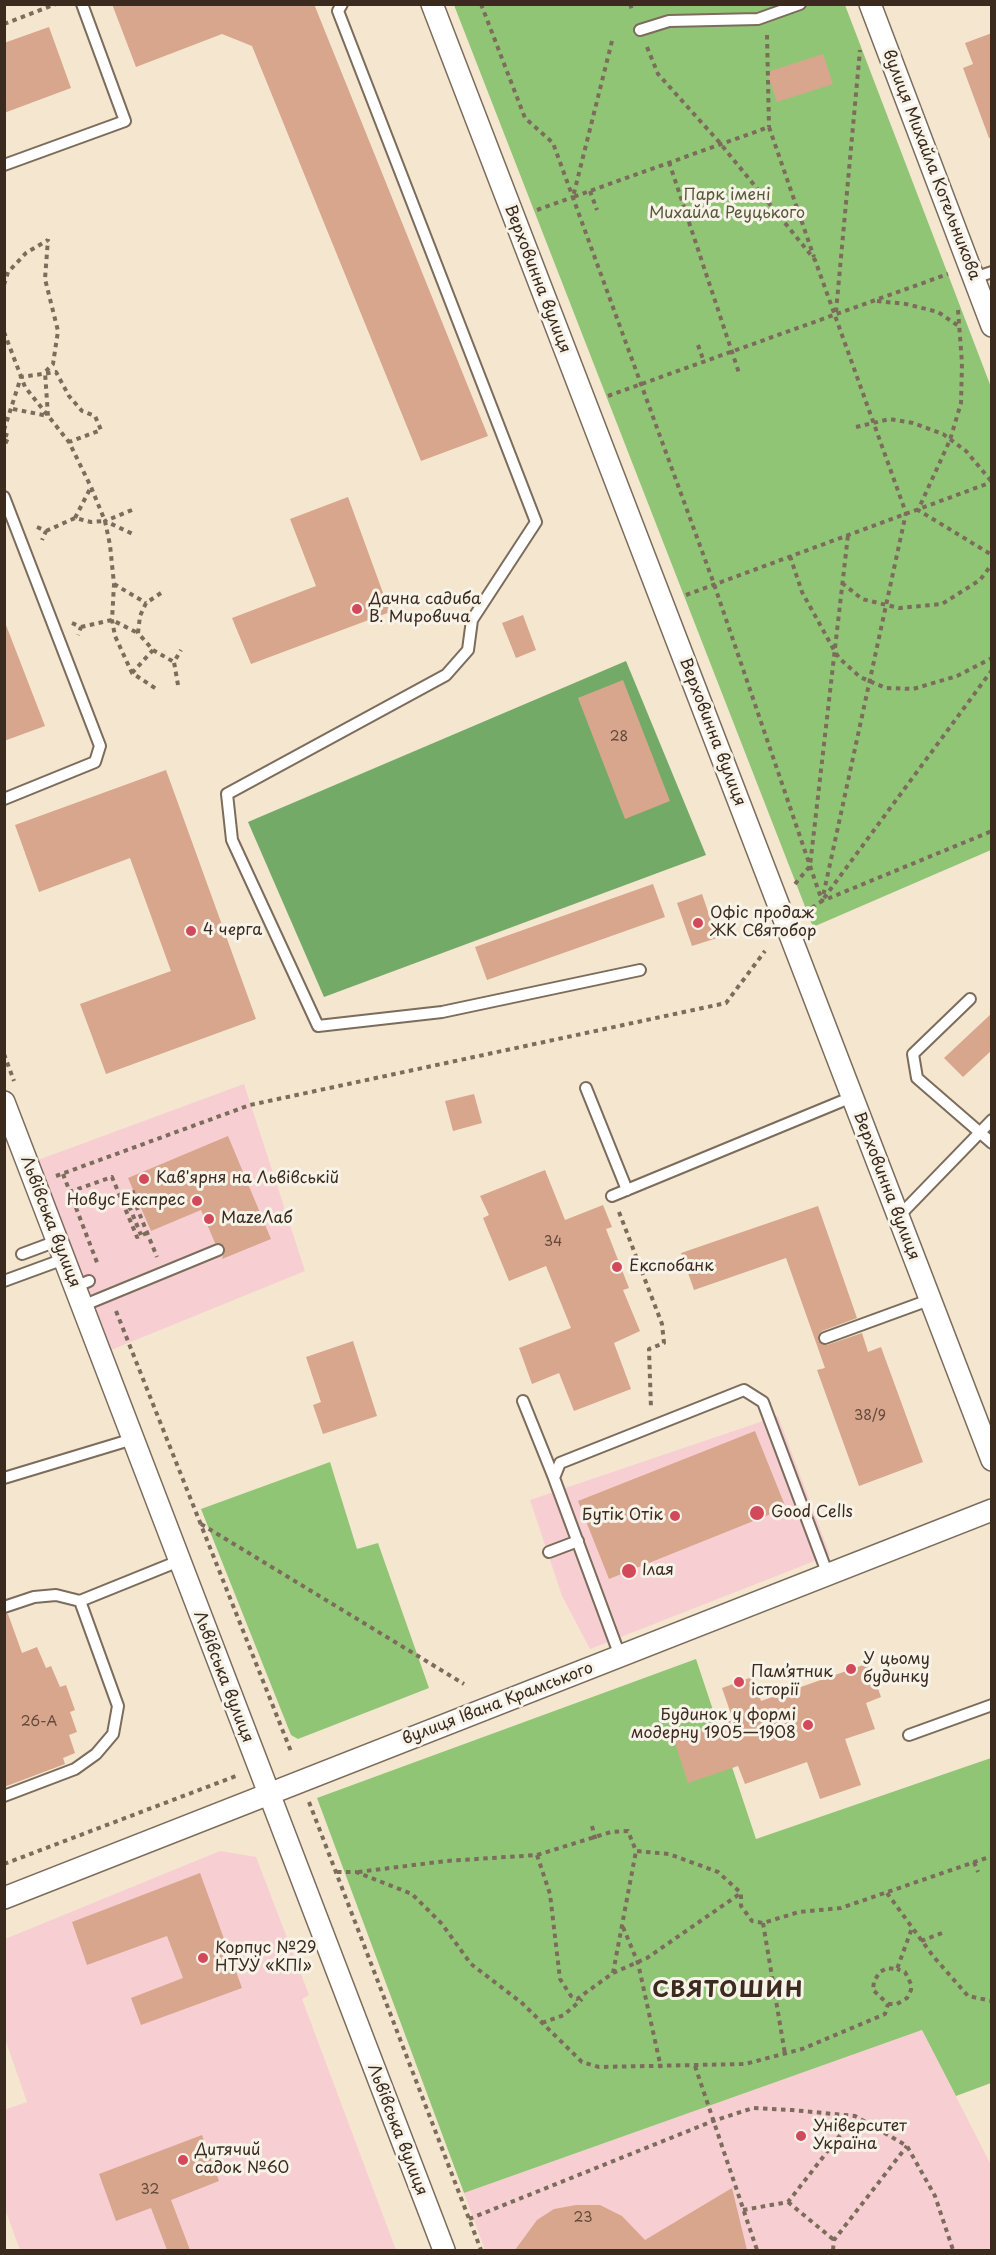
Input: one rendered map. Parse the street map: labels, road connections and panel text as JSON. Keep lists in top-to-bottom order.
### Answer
{
  "streets": {
    "street": [
      "вулиця Михайла Котельникова",
      "Верховинна вулиця",
      "Львівська вулиця",
      "вулиця Івана Крамського"
    ]
  },
  "crossings": [
    ["Львівська вулиця", "вулиця Івана Крамського"]
  ],
  "districts": ["СВЯТОШИН"],
  "parks": ["Парк імені Михайла Реуцького"],
  "places": [
    "Дачна садиба В. Мировича",
    "Офіс продаж ЖК Святобор",
    "4 черга",
    "Кав'ярня на Львівській",
    "Новус Експрес",
    "MazeЛаб",
    "Експобанк",
    "Good Cells",
    "Бутік Отік",
    "Ілая",
    "У цьому будинку",
    "Пам’ятник історії",
    "Будинок у формі модерну 1905—1908",
    "Корпус №29 НТУУ «КПІ»",
    "Університет Україна",
    "Дитячий садок №60"
  ],
  "house_numbers": [
    "28",
    "34",
    "38/9",
    "26-А",
    "32",
    "23"
  ]
}
